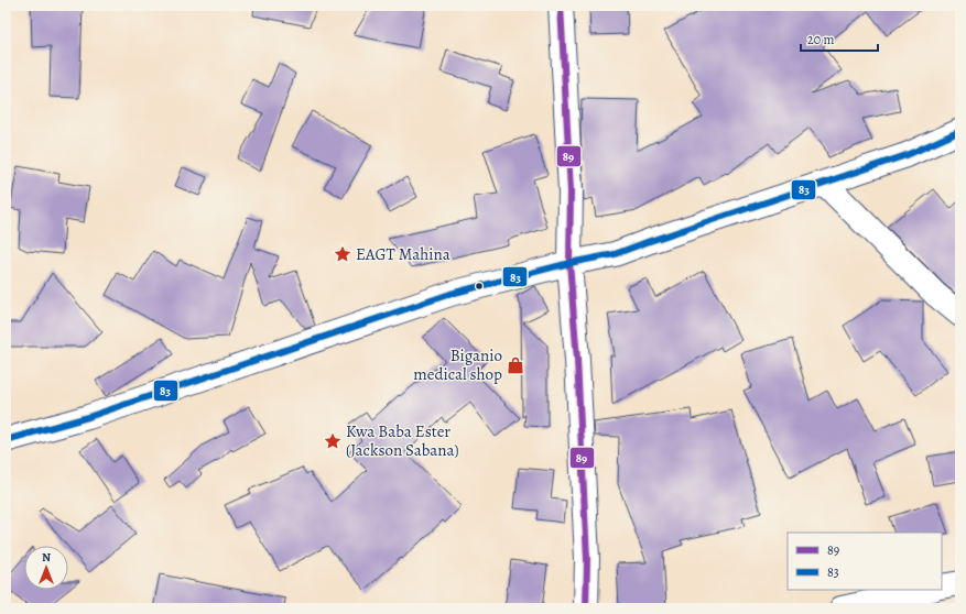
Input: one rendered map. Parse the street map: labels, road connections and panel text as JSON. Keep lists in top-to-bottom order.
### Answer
{
  "places": {
    "place": ["EAGT Mahina", "Kwa Baba Ester (Jackson Sabana)"],
    "shop": ["Biganio medical shop"]
  },
  "lines": ["transit line 89", "transit line 83"],
  "legend": ["89", "83"],
  "scale_bar": "20 m",
  "north": "top"
}
